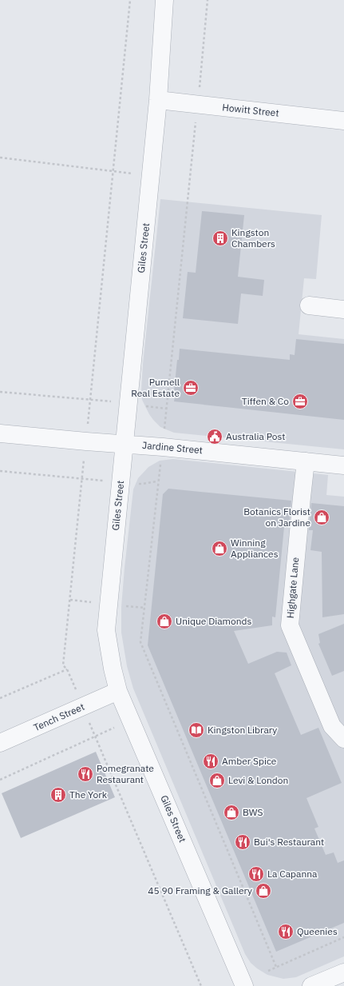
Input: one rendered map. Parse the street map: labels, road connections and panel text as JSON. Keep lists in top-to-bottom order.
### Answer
{
  "streets": {
    "street": [
      "Howitt Street",
      "Giles Street",
      "Jardine Street",
      "Highgate Lane",
      "Tench Street"
    ]
  },
  "crossings": [
    ["Howitt Street", "Giles Street"],
    ["Giles Street", "Jardine Street"],
    ["Giles Street", "Tench Street"],
    ["Jardine Street", "Highgate Lane"]
  ],
  "places": {
    "building": ["Kingston Chambers", "The York"],
    "office": ["Purnell Real Estate", "Tiffen & Co"],
    "public building": ["Australia Post"],
    "shop": [
      "Botanics Florist on Jardine",
      "Winning Appliances",
      "Unique Diamonds",
      "Levi & London",
      "BWS",
      "45 90 Framing & Gallery"
    ],
    "library": ["Kingston Library"],
    "restaurant": [
      "Amber Spice",
      "Pomegranate Restaurant",
      "Bui's Restaurant",
      "La Capanna",
      "Queenies"
    ]
  }
}
